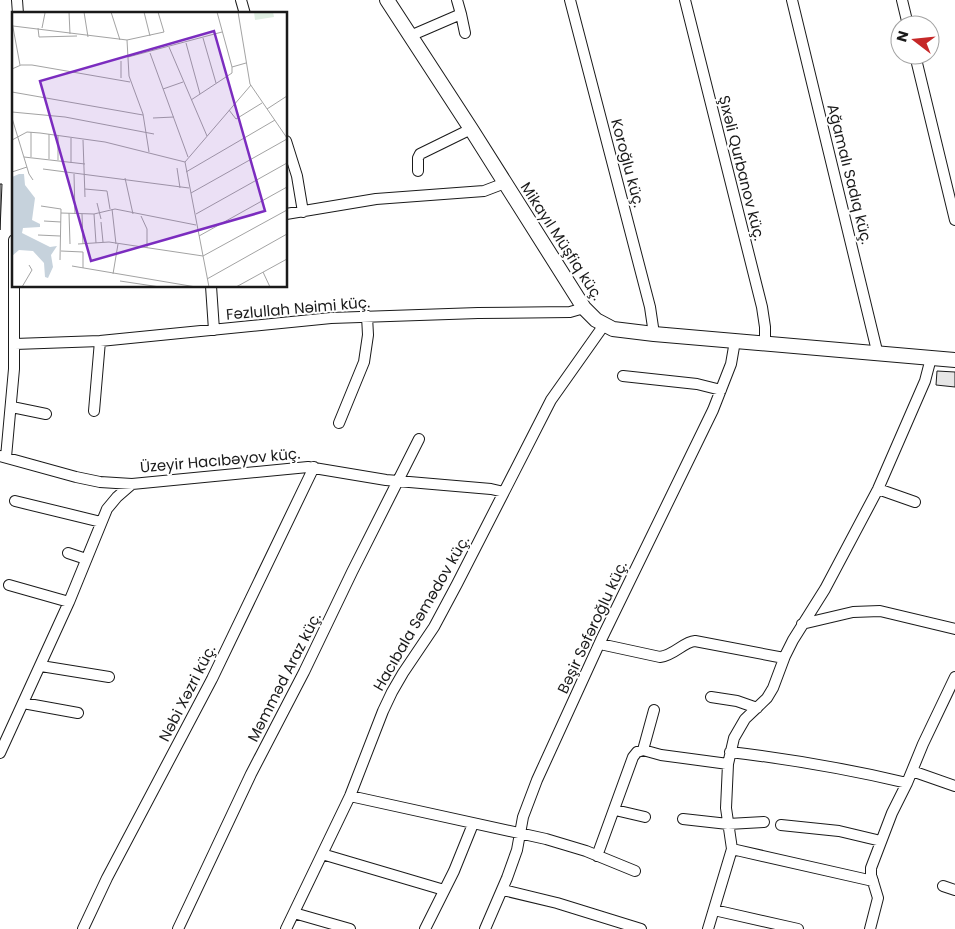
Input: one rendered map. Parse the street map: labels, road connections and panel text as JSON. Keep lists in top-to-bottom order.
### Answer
{
  "streets": {
    "main road": ["Mikayıl Müşfiq küç."],
    "street": [
      "Koroğlu küç.",
      "Şıxəli Qurbanov küç.",
      "Ağamalı Sadıq küç.",
      "Fəzlullah Nəimi küç.",
      "Üzeyir Hacıbəyov küç.",
      "Hacıbala Səmədov küç.",
      "Bəşir Səfəroğlu küç.",
      "Məmməd Araz küç.",
      "Nəbi Xəzri küç."
    ]
  },
  "crossings": [
    ["Koroğlu küç.", "Mikayıl Müşfiq küç."],
    ["Şıxəli Qurbanov küç.", "Mikayıl Müşfiq küç."],
    ["Ağamalı Sadıq küç.", "Mikayıl Müşfiq küç."],
    ["Mikayıl Müşfiq küç.", "Fəzlullah Nəimi küç."],
    ["Mikayıl Müşfiq küç.", "Hacıbala Səmədov küç."],
    ["Mikayıl Müşfiq küç.", "Bəşir Səfəroğlu küç."],
    ["Üzeyir Hacıbəyov küç.", "Hacıbala Səmədov küç."],
    ["Üzeyir Hacıbəyov küç.", "Məmməd Araz küç."],
    ["Üzeyir Hacıbəyov küç.", "Nəbi Xəzri küç."]
  ],
  "north": "left"
}
